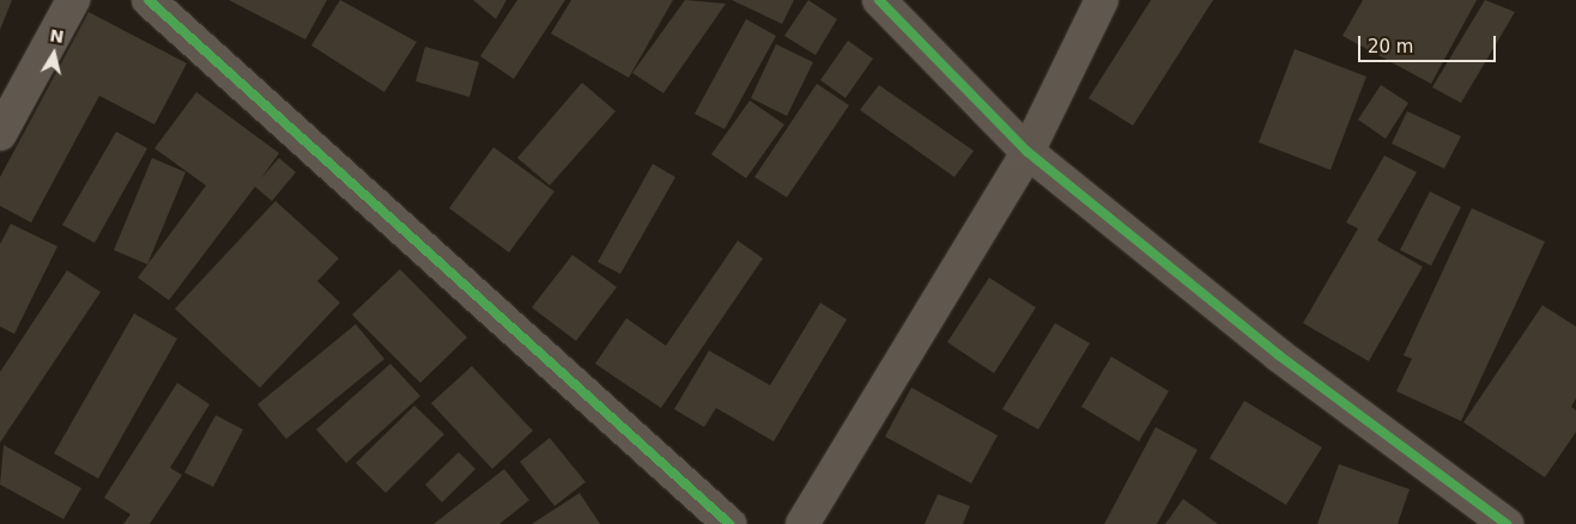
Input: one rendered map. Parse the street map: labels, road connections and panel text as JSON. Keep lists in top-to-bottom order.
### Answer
{
  "scale_bar": "20 m",
  "north": "top"
}
